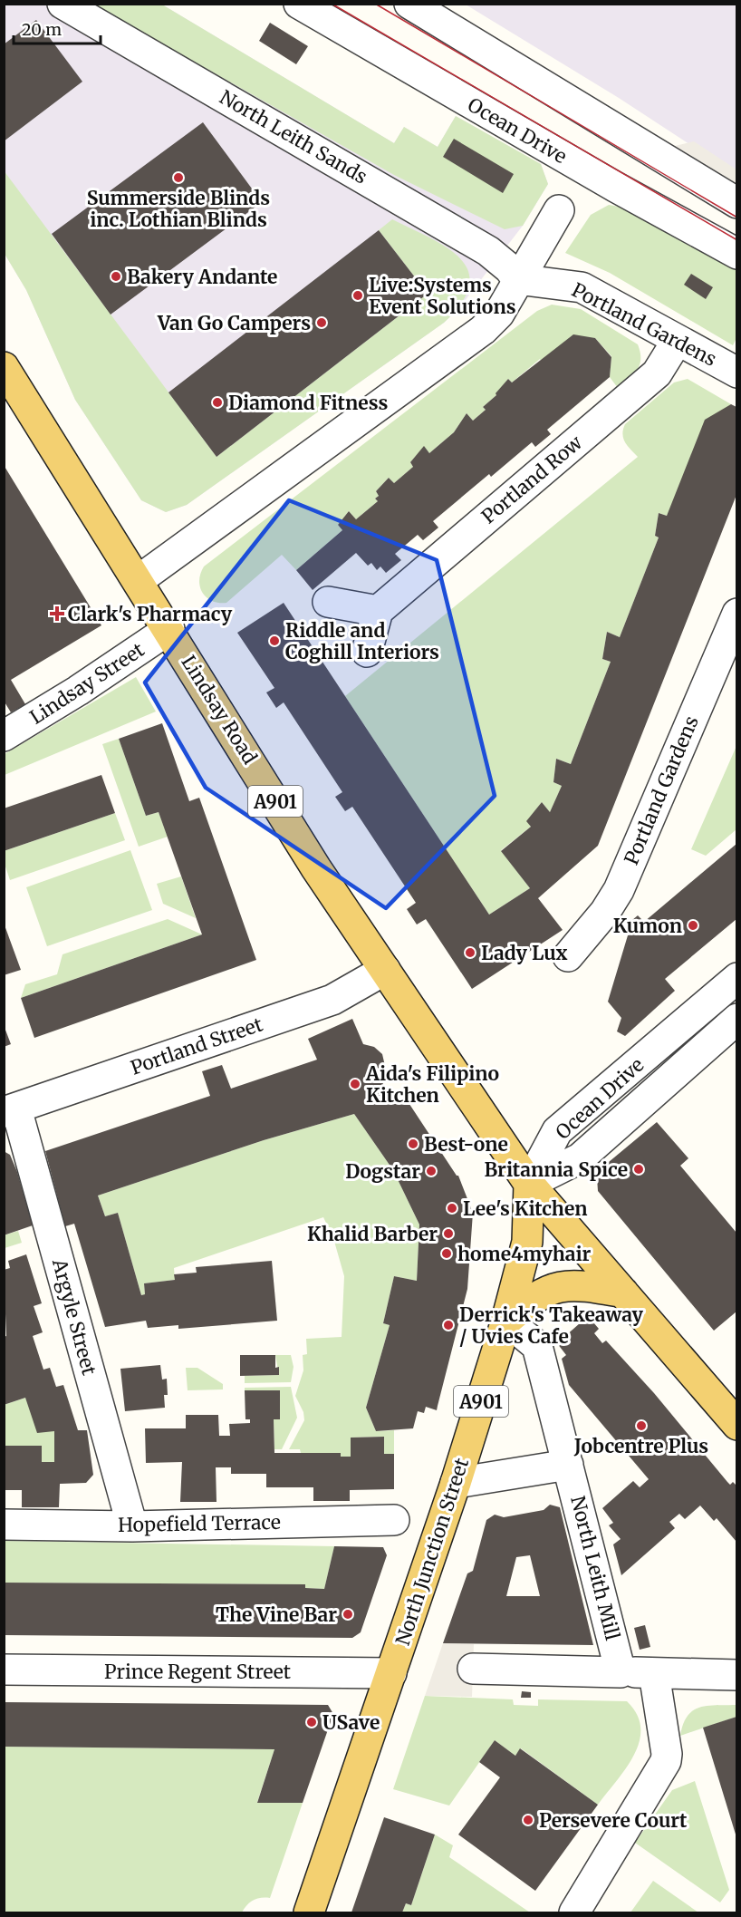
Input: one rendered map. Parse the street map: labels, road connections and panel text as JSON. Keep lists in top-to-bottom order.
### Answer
{
  "streets": {
    "main road": ["Lindsay Road", "A901", "North Junction Street"],
    "street": [
      "Ocean Drive",
      "North Leith Sands",
      "Portland Gardens",
      "Portland Row",
      "Lindsay Street",
      "Portland Street",
      "Argyle Street",
      "Hopefield Terrace",
      "North Leith Mill",
      "Prince Regent Street"
    ]
  },
  "crossings": [
    ["Ocean Drive", "Lindsay Road"],
    ["Ocean Drive", "North Junction Street"],
    ["North Leith Sands", "Portland Gardens"],
    ["Portland Gardens", "Portland Row"],
    ["Lindsay Street", "Lindsay Road"],
    ["Lindsay Road", "Portland Street"],
    ["Lindsay Road", "North Junction Street"],
    ["Portland Street", "Argyle Street"],
    ["Argyle Street", "Hopefield Terrace"],
    ["North Junction Street", "North Leith Mill"],
    ["North Junction Street", "Prince Regent Street"]
  ],
  "places": {
    "other": [
      "Summerside Blinds inc. Lothian Blinds",
      "Bakery Andante",
      "Live:Systems Event Solutions",
      "Van Go Campers",
      "Diamond Fitness",
      "Riddle and Coghill Interiors",
      "Kumon",
      "Lady Lux",
      "Aida's Filipino Kitchen",
      "Best-one",
      "Britannia Spice",
      "Dogstar",
      "Lee's Kitchen",
      "Khalid Barber",
      "home4myhair",
      "Derrick's Takeaway / Uvies Cafe",
      "Jobcentre Plus",
      "The Vine Bar",
      "USave",
      "Persevere Court"
    ],
    "health": ["Clark's Pharmacy"]
  },
  "scale_bar": "20 m"
}
